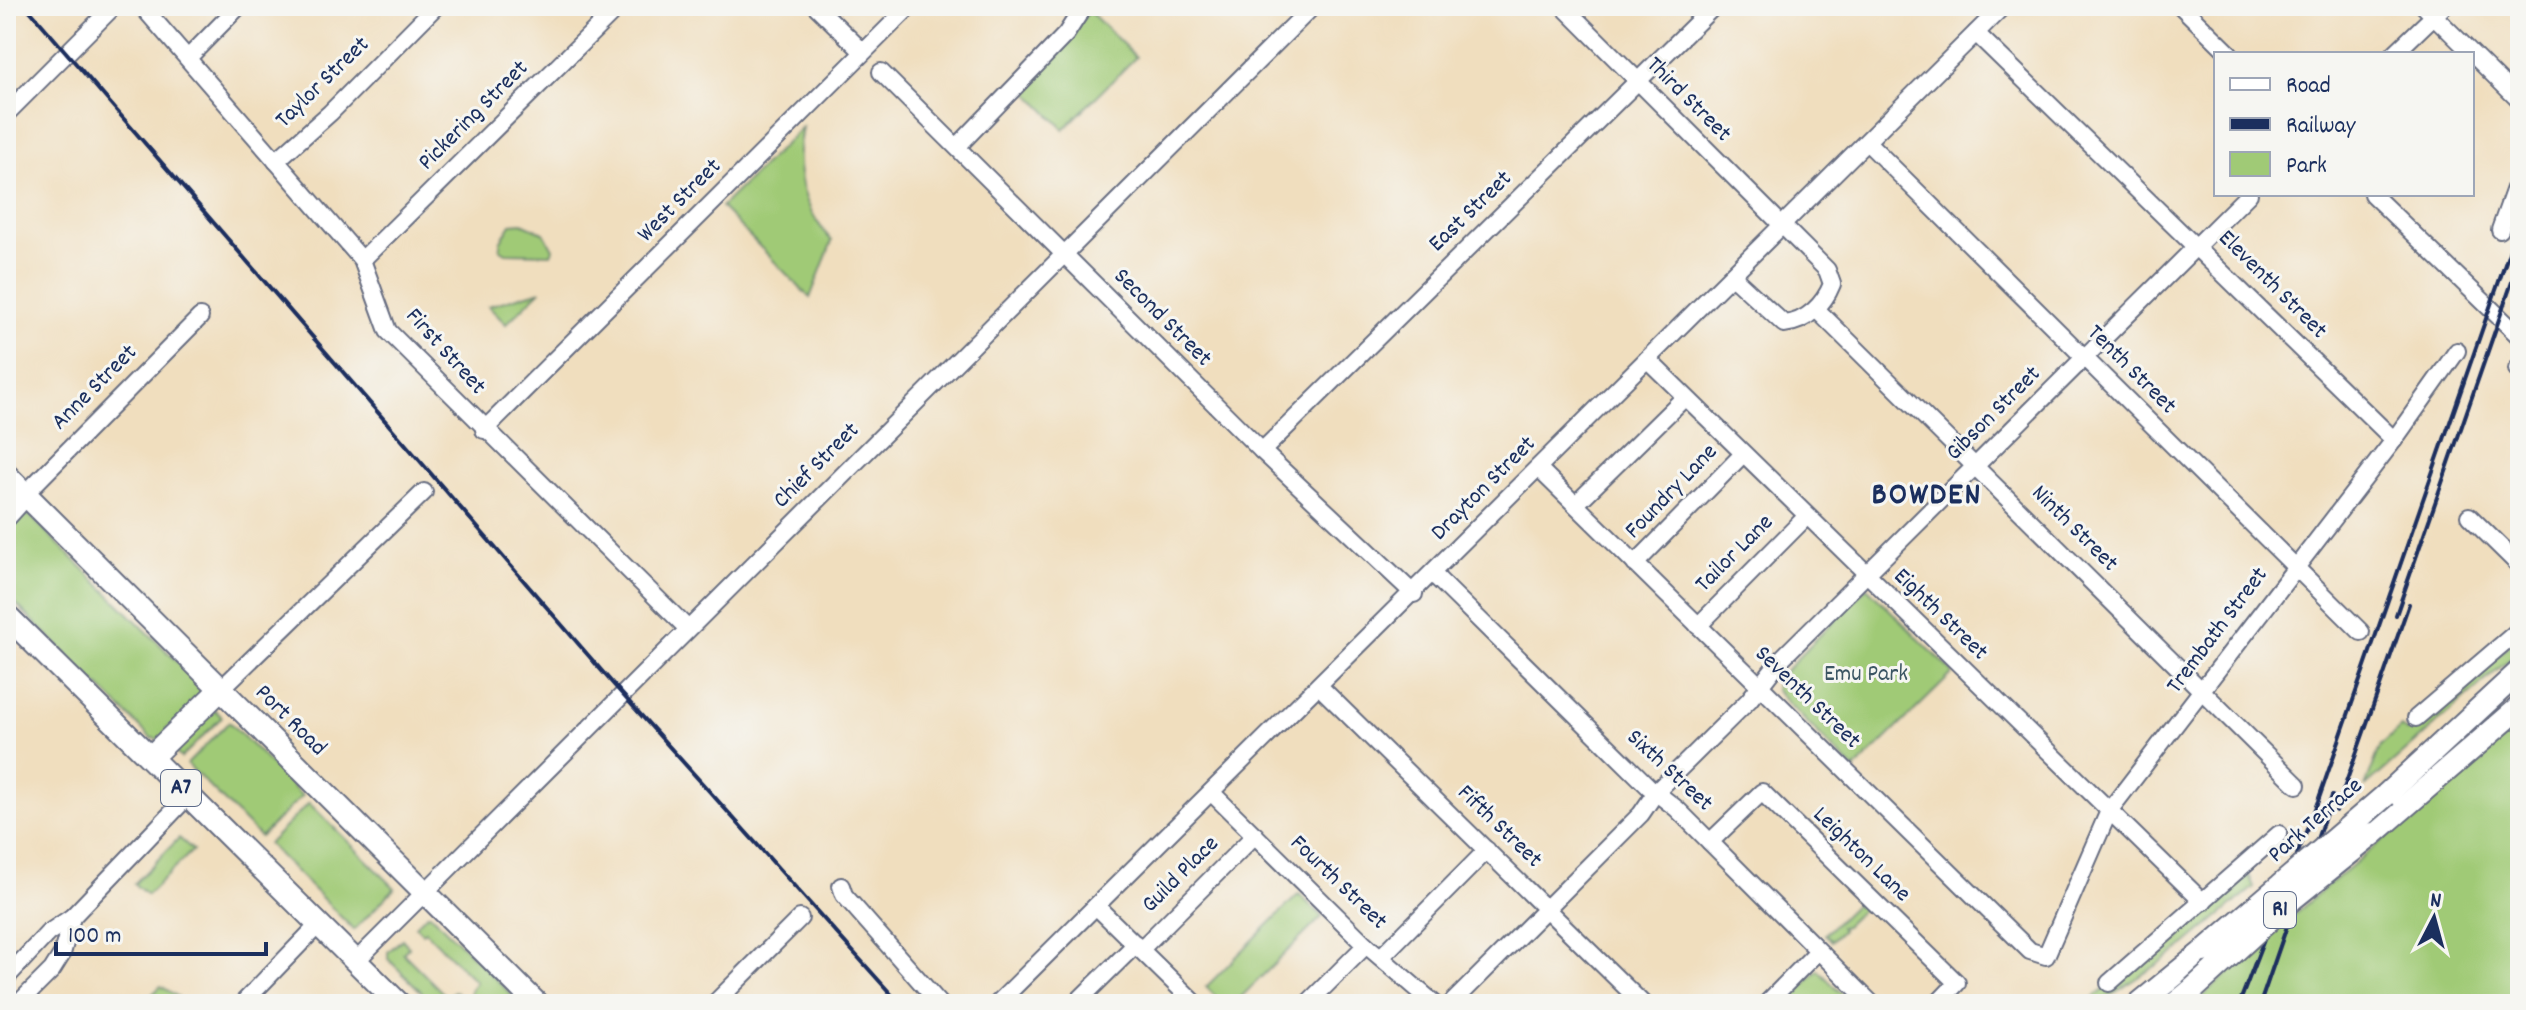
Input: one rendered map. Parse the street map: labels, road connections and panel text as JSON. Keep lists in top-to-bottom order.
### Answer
{
  "streets": {
    "highway": [
      "Port Road",
      "A7",
      "Park Terrace",
      "R1"
    ],
    "street": [
      "Taylor Street",
      "Third Street",
      "Pickering Street",
      "West Street",
      "East Street",
      "Eleventh Street",
      "Second Street",
      "First Street",
      "Tenth Street",
      "Anne Street",
      "Gibson Street",
      "Chief Street",
      "Drayton Street",
      "Foundry Lane",
      "Ninth Street",
      "Tailor Lane",
      "Eighth Street",
      "Trembath Street",
      "Seventh Street",
      "Sixth Street",
      "Fifth Street",
      "Leighton Lane",
      "Guild Place",
      "Fourth Street"
    ]
  },
  "crossings": [
    ["Taylor Street", "First Street"],
    ["Third Street", "East Street"],
    ["Third Street", "Drayton Street"],
    ["Pickering Street", "First Street"],
    ["West Street", "First Street"],
    ["East Street", "Second Street"],
    ["Eleventh Street", "Gibson Street"],
    ["Eleventh Street", "Drayton Street"],
    ["Eleventh Street", "Trembath Street"],
    ["Second Street", "Chief Street"],
    ["Second Street", "Drayton Street"],
    ["First Street", "Chief Street"],
    ["Tenth Street", "Gibson Street"],
    ["Tenth Street", "Drayton Street"],
    ["Tenth Street", "Trembath Street"],
    ["Anne Street", "Port Road"],
    ["Gibson Street", "Ninth Street"],
    ["Gibson Street", "Eighth Street"],
    ["Gibson Street", "Seventh Street"],
    ["Gibson Street", "Sixth Street"],
    ["Gibson Street", "Fifth Street"],
    ["Gibson Street", "Fourth Street"],
    ["Chief Street", "Port Road"],
    ["Chief Street", "A7"],
    ["Drayton Street", "Eighth Street"],
    ["Drayton Street", "Seventh Street"],
    ["Drayton Street", "Sixth Street"],
    ["Drayton Street", "Fifth Street"],
    ["Drayton Street", "Fourth Street"],
    ["Foundry Lane", "Eighth Street"],
    ["Foundry Lane", "Seventh Street"],
    ["Ninth Street", "Trembath Street"],
    ["Tailor Lane", "Eighth Street"],
    ["Tailor Lane", "Seventh Street"],
    ["Eighth Street", "Trembath Street"],
    ["Eighth Street", "Park Terrace"],
    ["Trembath Street", "Seventh Street"],
    ["Sixth Street", "Leighton Lane"],
    ["Guild Place", "Fourth Street"]
  ],
  "districts": ["BOWDEN"],
  "parks": ["Emu Park"],
  "legend": ["Road", "Railway", "Park"],
  "scale_bar": "100 m",
  "north": "top"
}
